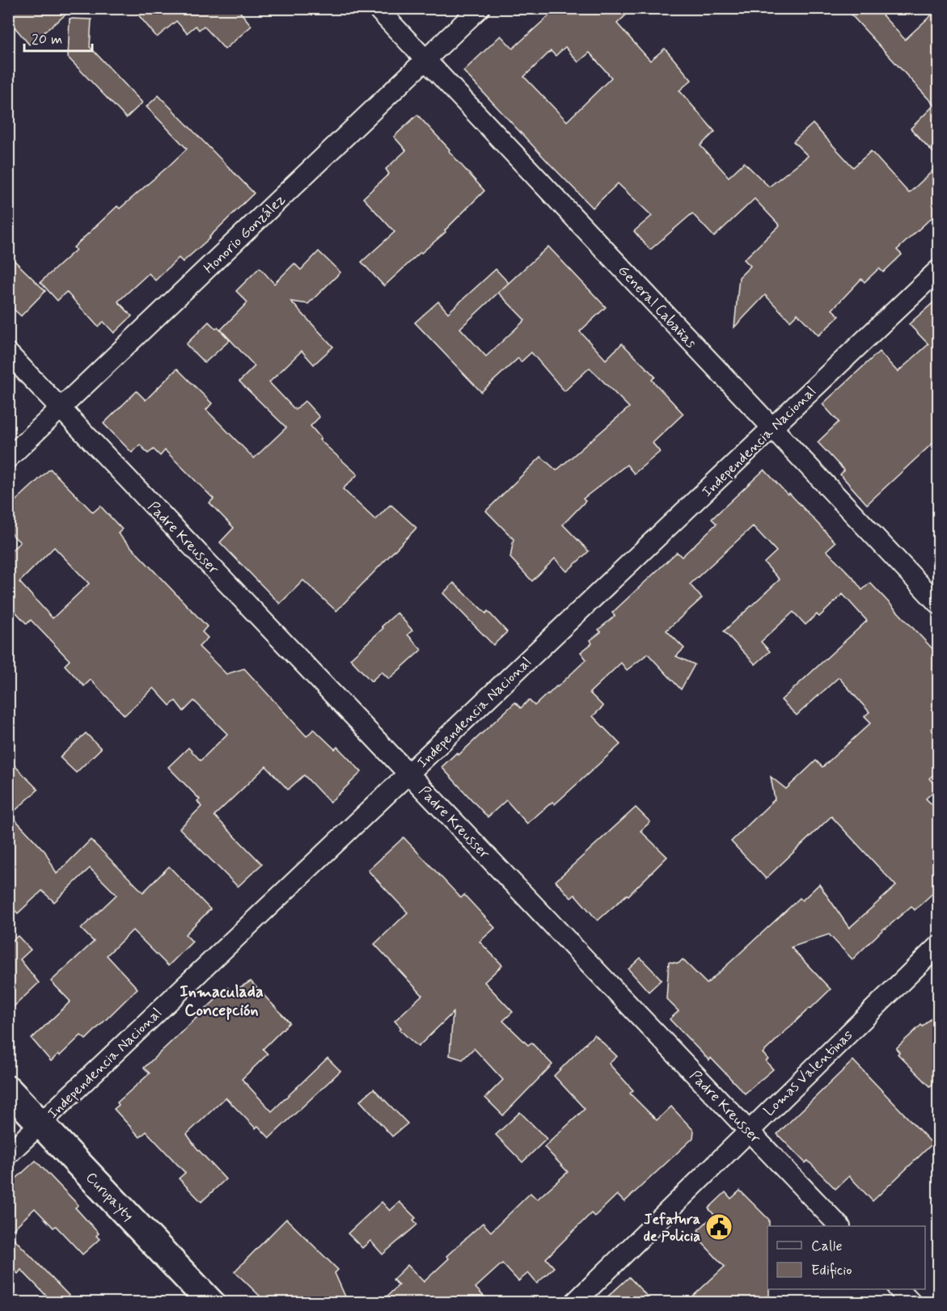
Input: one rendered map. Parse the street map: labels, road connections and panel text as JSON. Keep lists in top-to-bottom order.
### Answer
{
  "streets": {
    "street": [
      "Honorio González",
      "General Cabañas",
      "Independencia Nacional",
      "Padre Kreusser",
      "Lomas Valentinas",
      "Curupayty"
    ]
  },
  "crossings": [
    ["Honorio González", "General Cabañas"],
    ["Honorio González", "Padre Kreusser"],
    ["General Cabañas", "Independencia Nacional"],
    ["Independencia Nacional", "Padre Kreusser"],
    ["Independencia Nacional", "Curupayty"],
    ["Padre Kreusser", "Lomas Valentinas"]
  ],
  "districts": ["Inmaculada Concepción"],
  "places": {
    "public building": ["Jefatura de Policia"]
  },
  "legend": ["Calle", "Edificio"],
  "scale_bar": "20 m"
}
